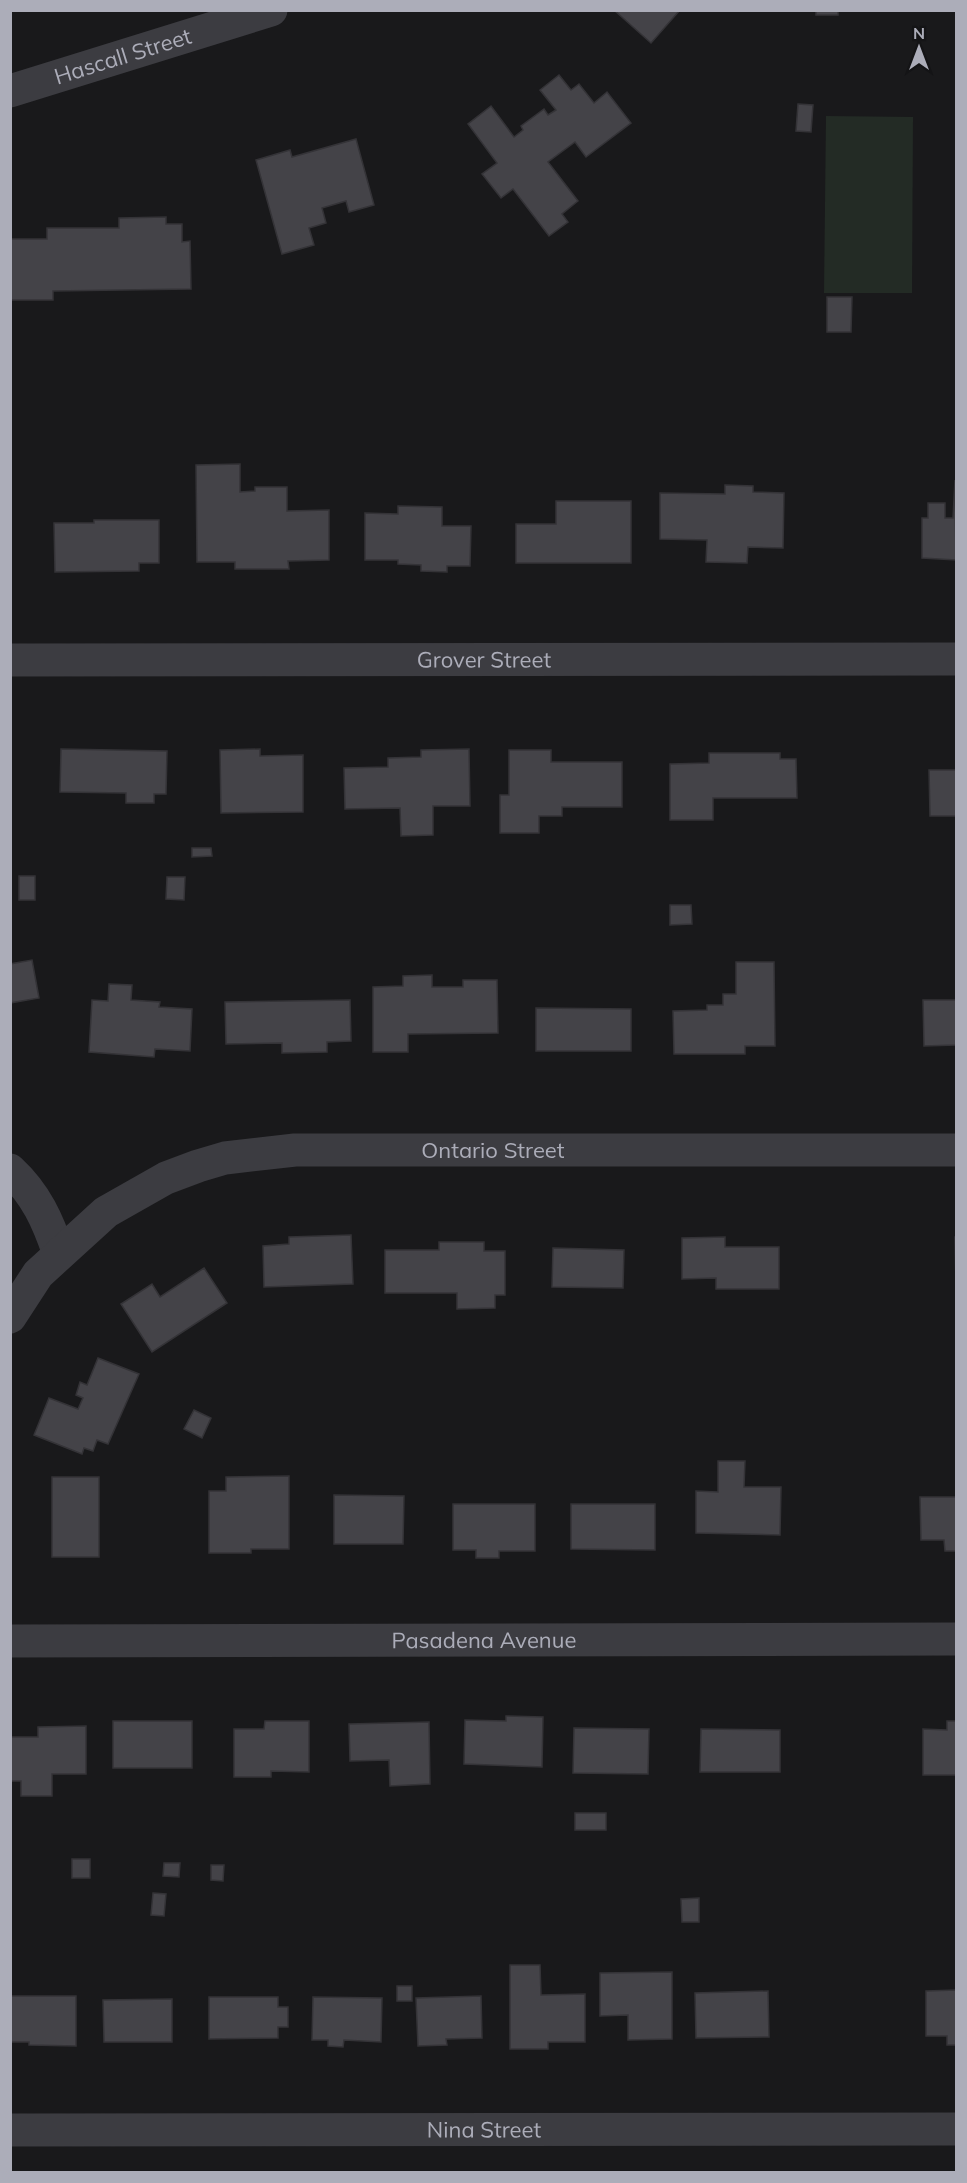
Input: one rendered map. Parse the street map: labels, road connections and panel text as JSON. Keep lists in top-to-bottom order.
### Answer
{
  "streets": {
    "street": [
      "Hascall Street",
      "Grover Street",
      "Ontario Street",
      "Pasadena Avenue",
      "Nina Street"
    ]
  },
  "north": "top"
}
